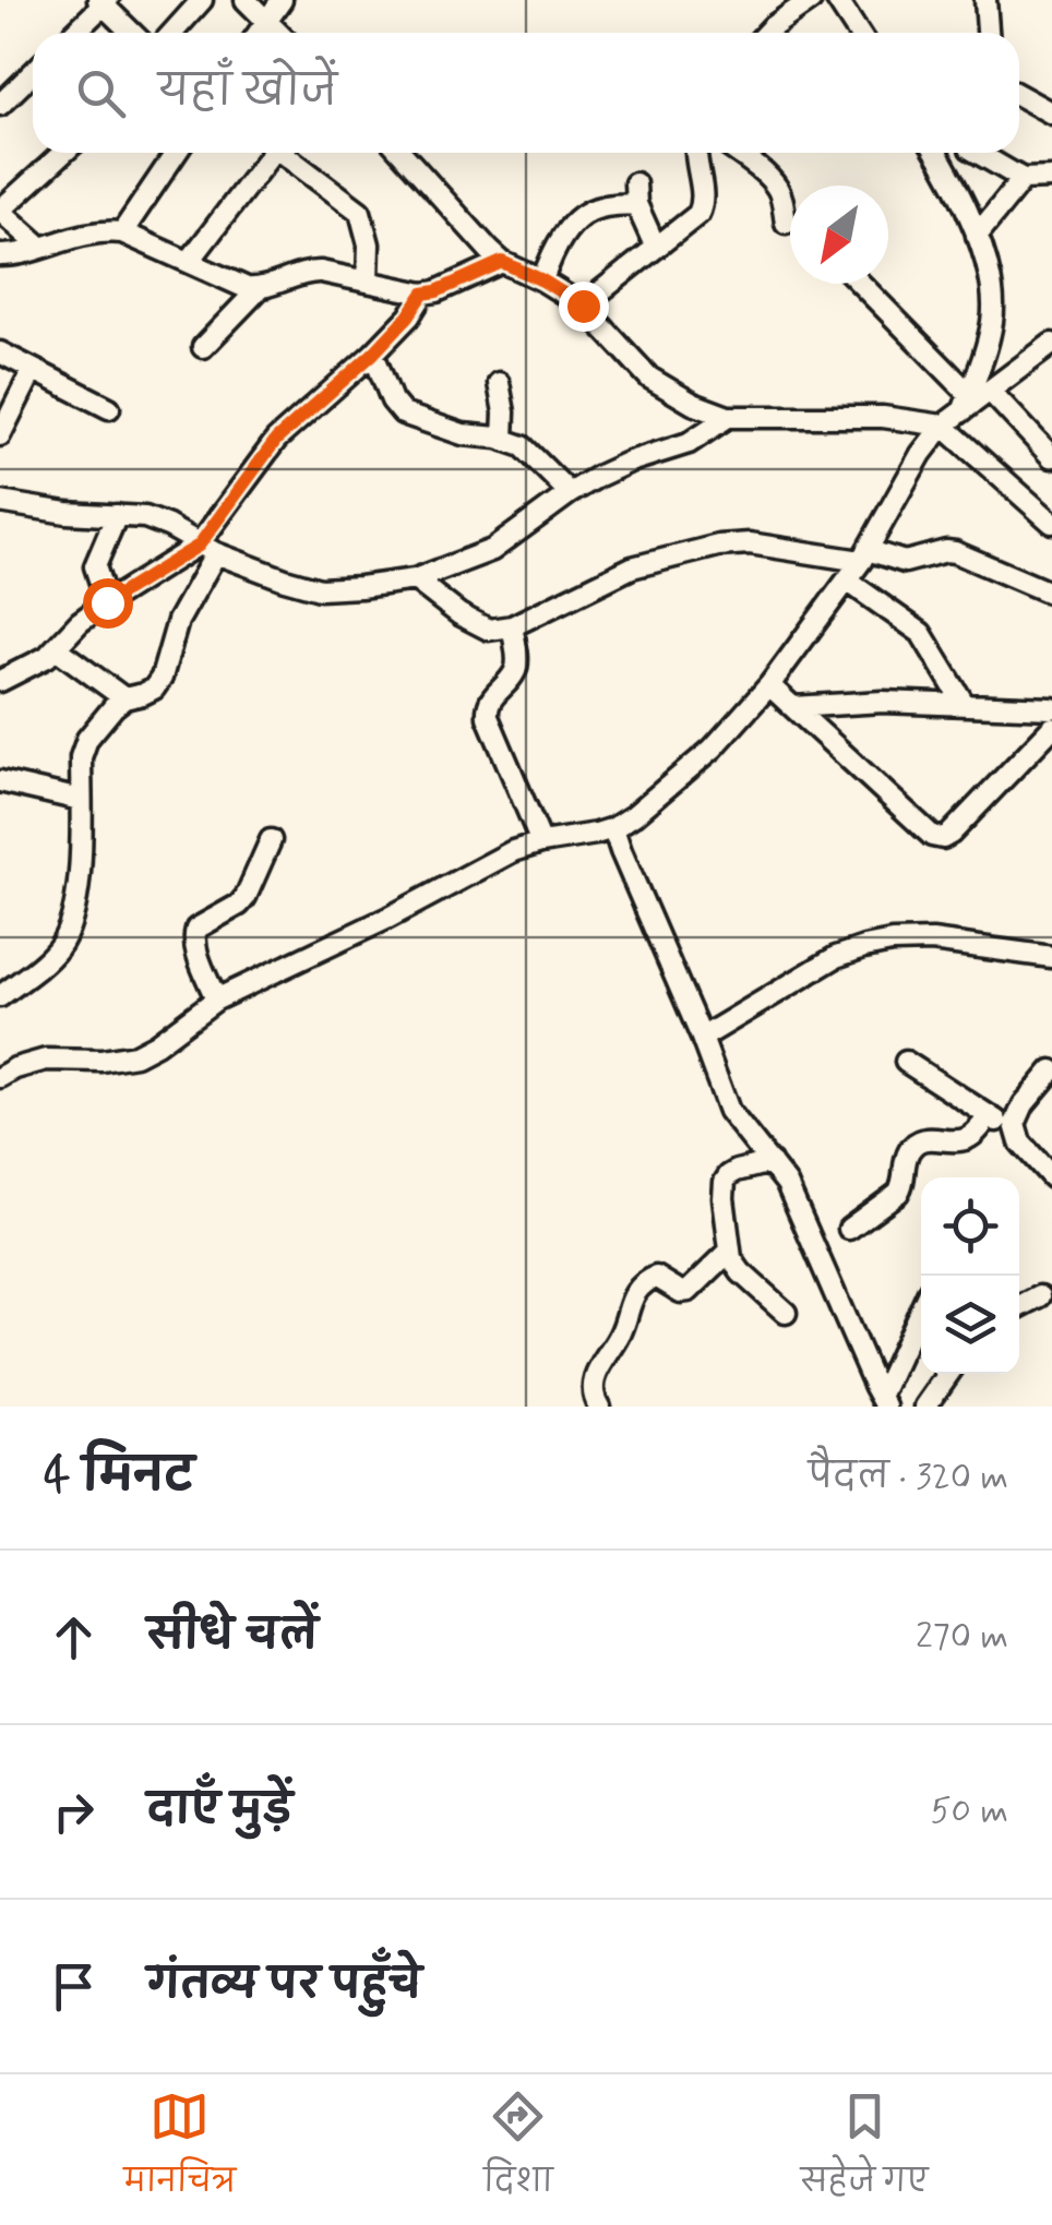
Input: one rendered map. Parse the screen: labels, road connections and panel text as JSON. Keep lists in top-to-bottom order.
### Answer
{
  "north": "bottom left",
  "page": {
    "search": "यहाँ खोजें",
    "heading": ["4 मिनट", "पैदल · 320 m"],
    "list": [
      ["सीधे चलें", "270 m"],
      ["दाएँ मुड़ें", "50 m"],
      "गंतव्य पर पहुँचे"
    ],
    "nav": ["मानचित्र", "दिशा", "सहेजे गए"]
  }
}
